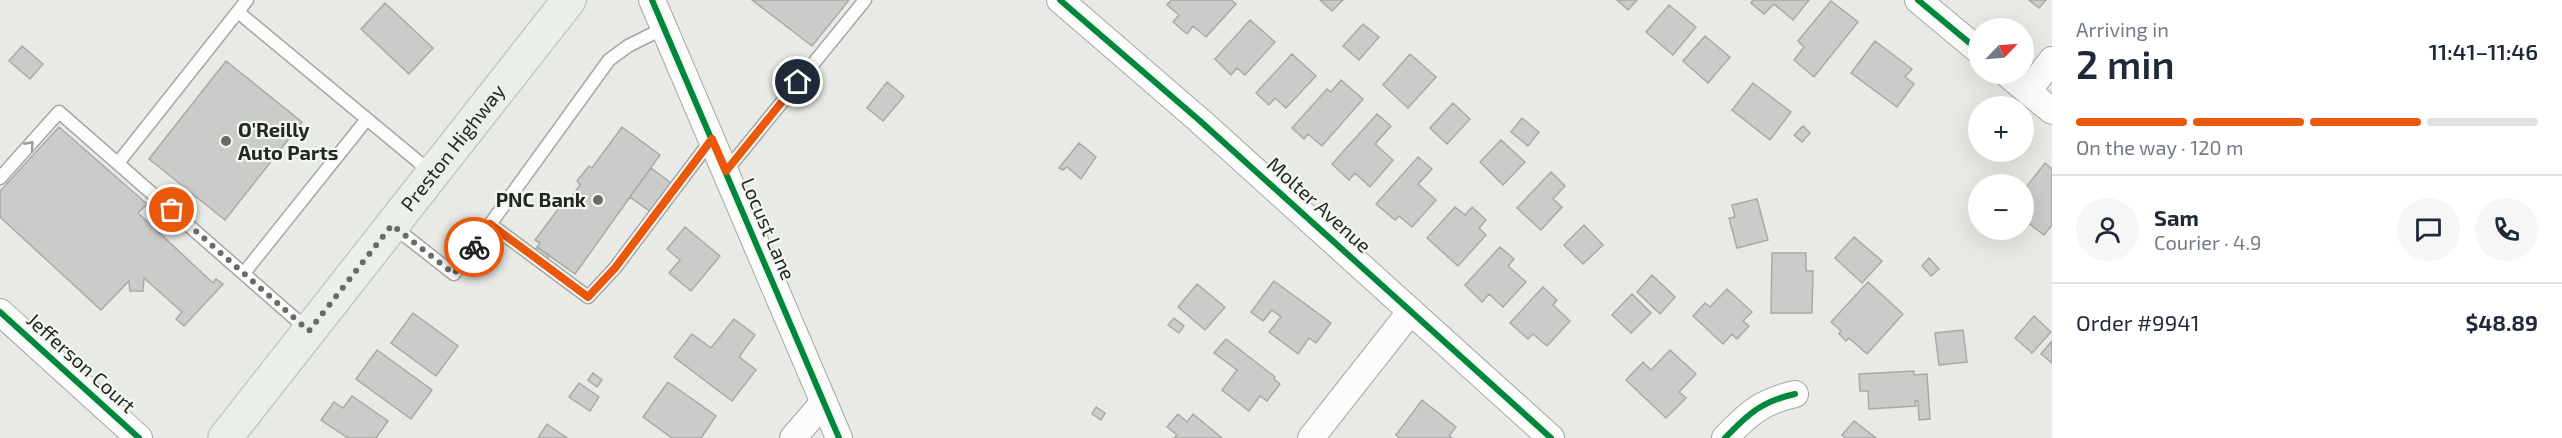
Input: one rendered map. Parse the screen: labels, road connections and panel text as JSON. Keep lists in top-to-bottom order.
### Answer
{
  "streets": {
    "main road": ["Preston Highway"],
    "street": ["Molter Avenue", "Locust Lane", "Jefferson Court"]
  },
  "places": ["O'Reilly Auto Parts", "PNC Bank"],
  "north": "top right",
  "page": {
    "heading": ["2 min", "Arriving in", "11:41–11:46"],
    "panel": [
      "Sam",
      "Courier · 4.9",
      "Order #9941",
      "$48.89"
    ],
    "map_buttons": ["+", "−"],
    "bar": "On the way · 120 m"
  }
}
